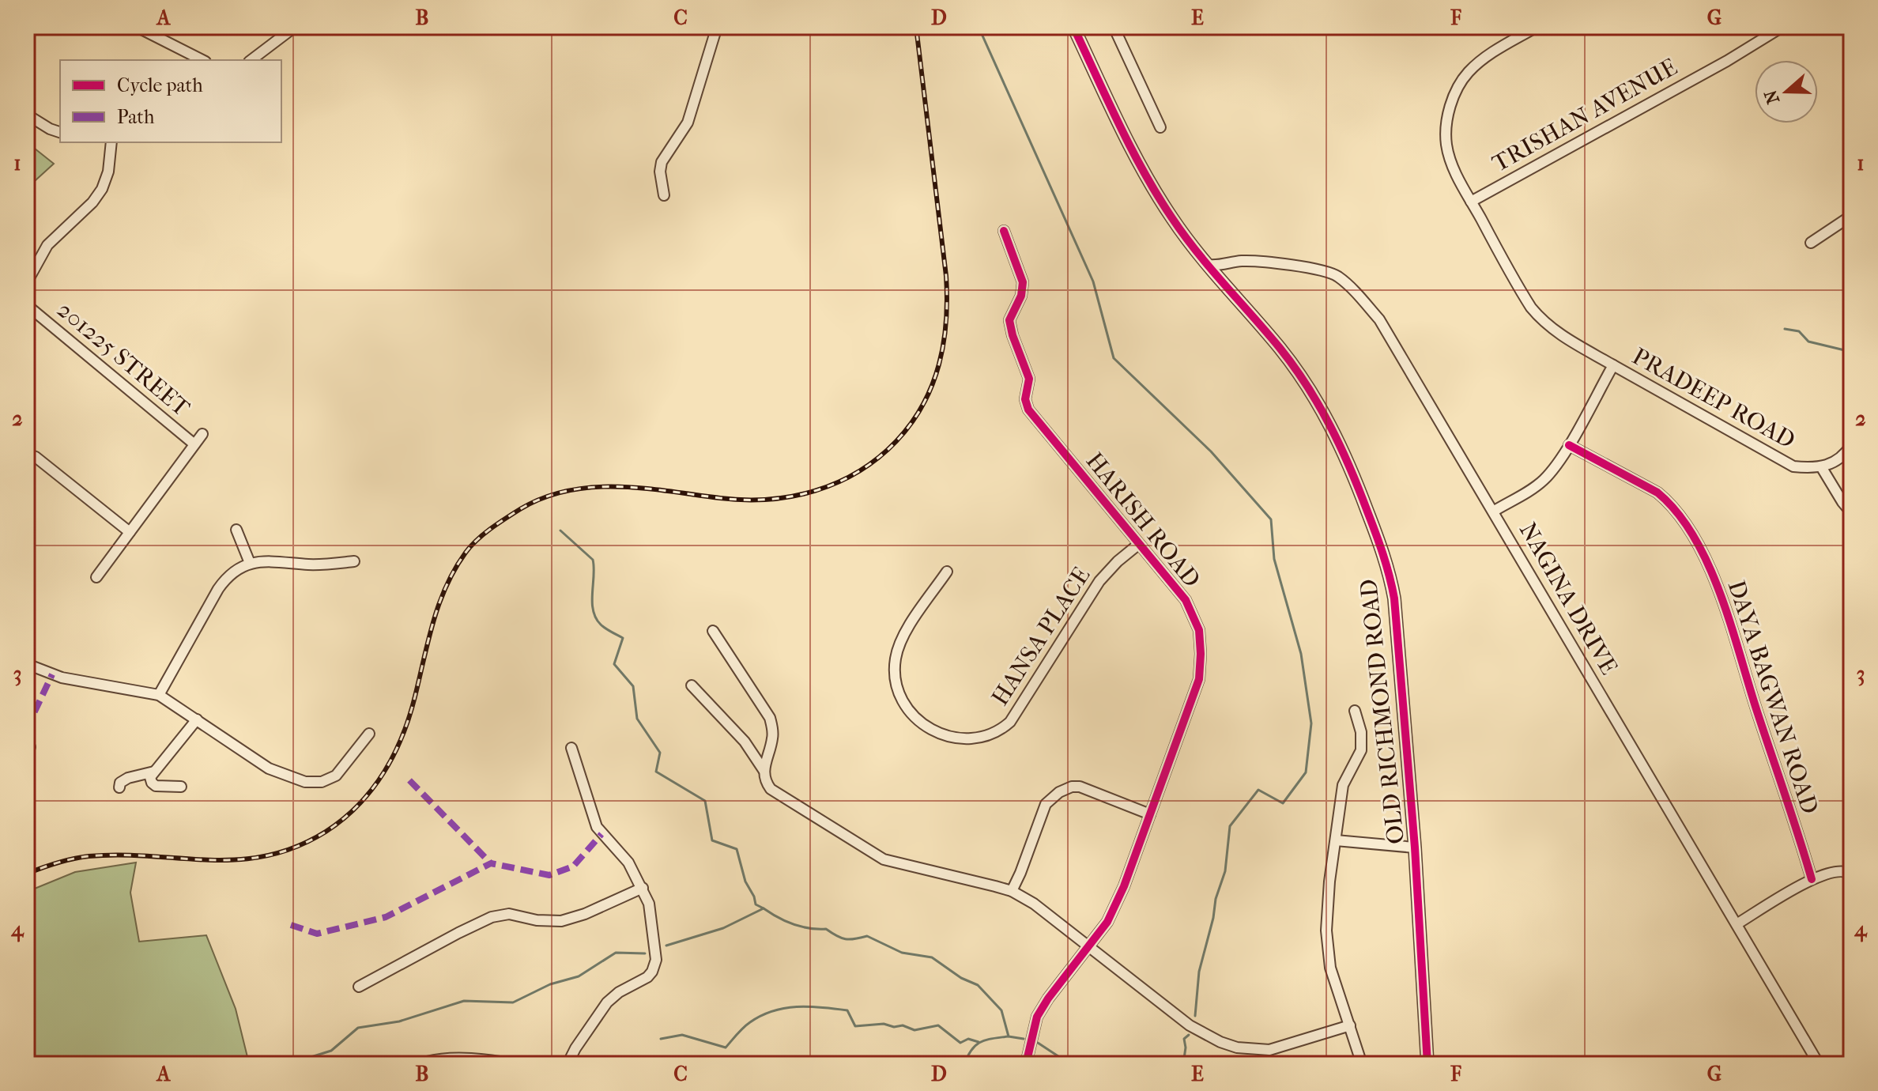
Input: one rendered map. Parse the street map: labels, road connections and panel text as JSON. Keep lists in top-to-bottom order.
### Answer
{
  "streets": {
    "street": [
      "TRISHAN AVENUE",
      "201225 STREET",
      "PRADEEP ROAD",
      "HARISH ROAD",
      "NAGINA DRIVE",
      "HANSA PLACE",
      "DAYA BAGWAN ROAD",
      "OLD RICHMOND ROAD"
    ]
  },
  "crossings": [
    ["PRADEEP ROAD", "NAGINA DRIVE"],
    ["PRADEEP ROAD", "DAYA BAGWAN ROAD"],
    ["HARISH ROAD", "HANSA PLACE"],
    ["NAGINA DRIVE", "OLD RICHMOND ROAD"]
  ],
  "legend": ["Cycle path", "Path"],
  "north": "left",
  "grid": {
    "columns": [
      "A",
      "B",
      "C",
      "D",
      "E",
      "F",
      "G"
    ],
    "rows": [
      "1",
      "2",
      "3",
      "4"
    ]
  }
}
